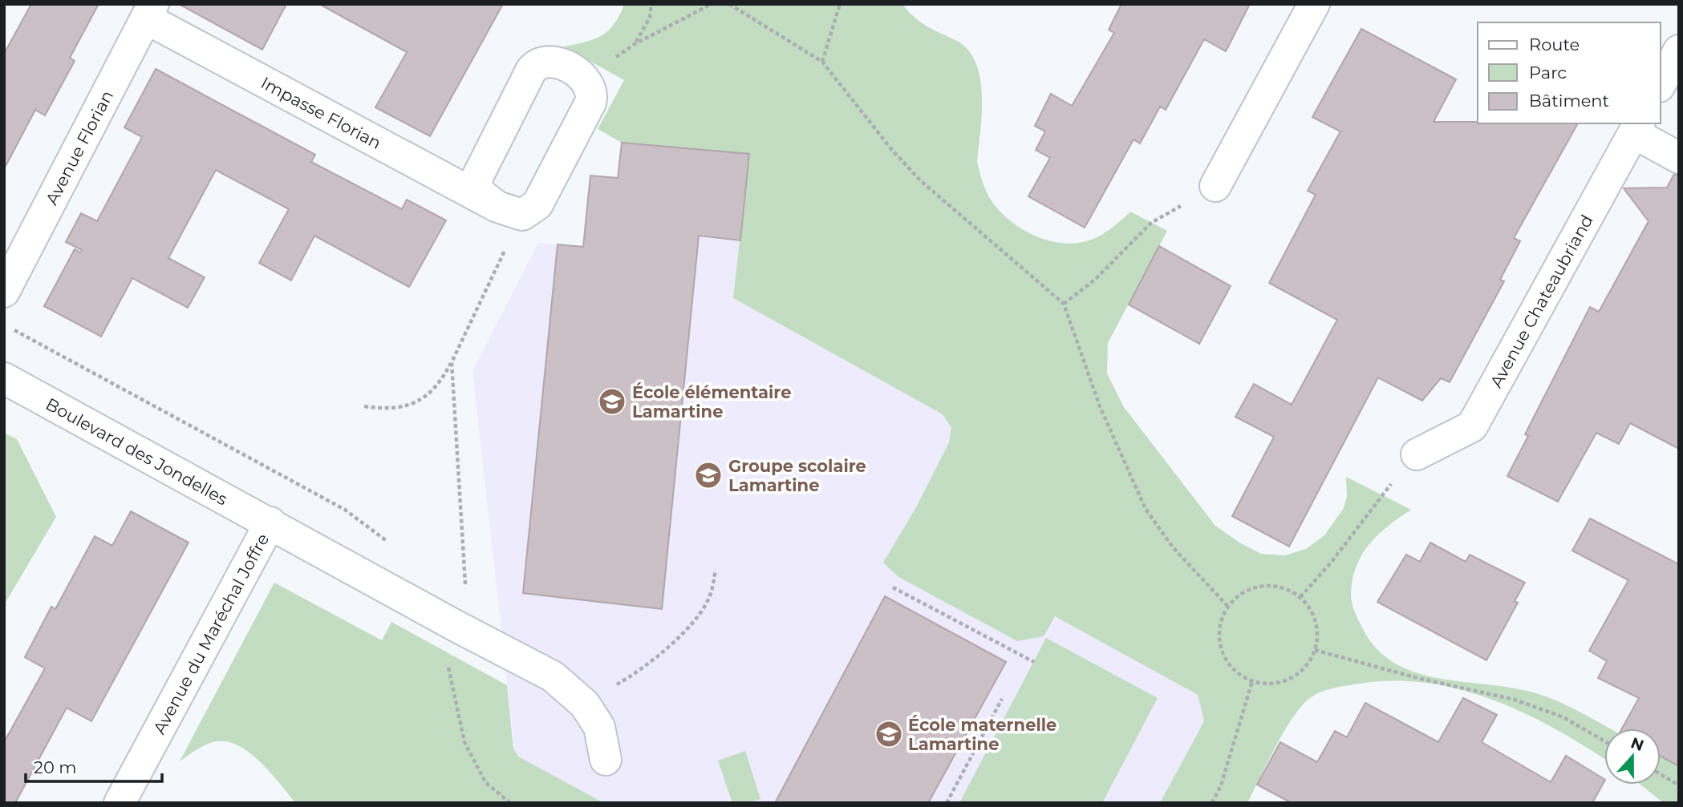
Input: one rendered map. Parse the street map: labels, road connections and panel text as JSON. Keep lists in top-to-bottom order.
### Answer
{
  "streets": {
    "street": [
      "Impasse Florian",
      "Avenue Florian",
      "Avenue Chateaubriand",
      "Boulevard des Jondelles",
      "Avenue du Maréchal Joffre"
    ]
  },
  "crossings": [
    ["Impasse Florian", "Avenue Florian"],
    ["Boulevard des Jondelles", "Avenue du Maréchal Joffre"]
  ],
  "places": {
    "school or university": ["École élémentaire Lamartine", "Groupe scolaire Lamartine", "École maternelle Lamartine"]
  },
  "legend": ["Route", "Parc", "Bâtiment"],
  "scale_bar": "20 m",
  "north": "top"
}
